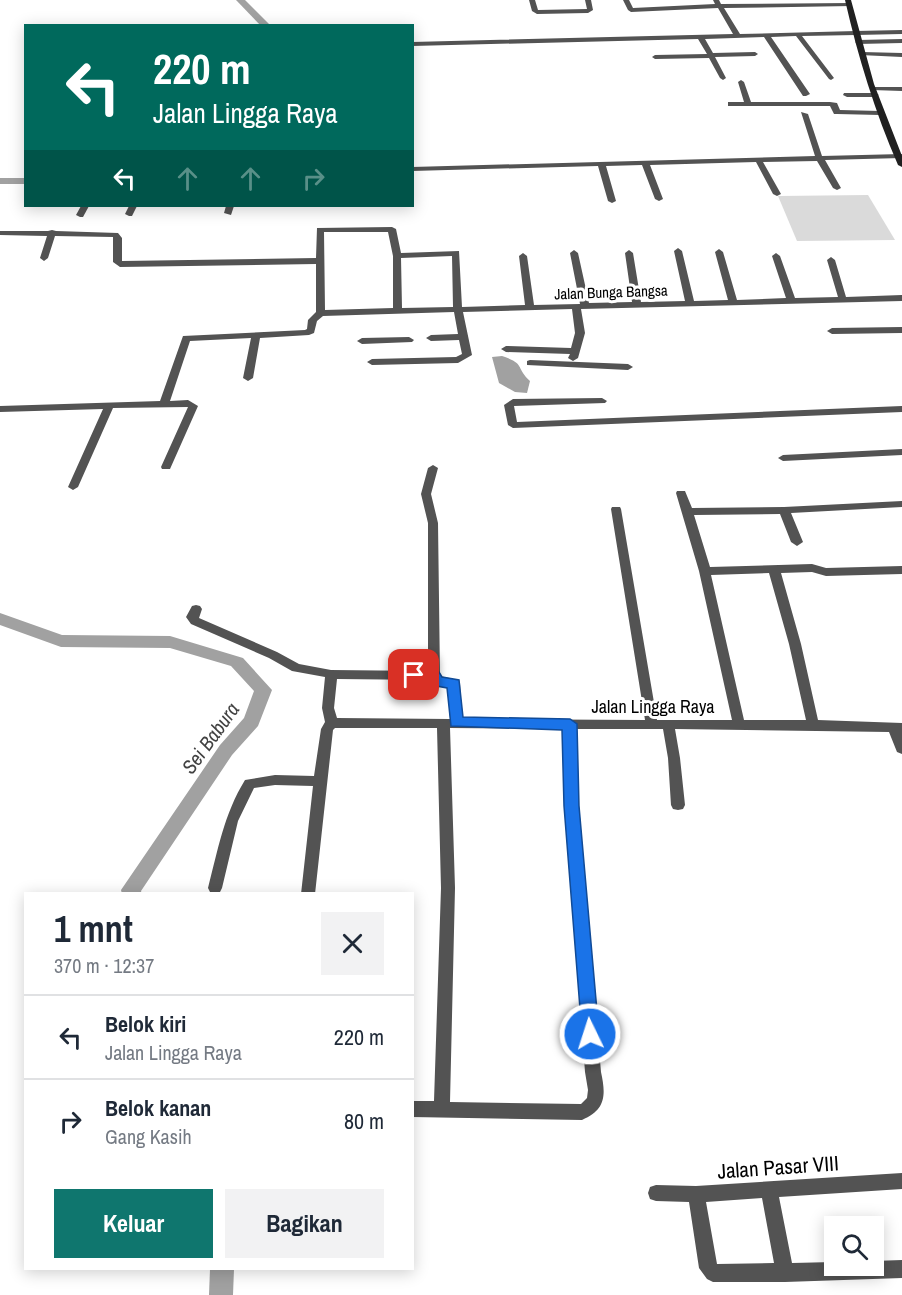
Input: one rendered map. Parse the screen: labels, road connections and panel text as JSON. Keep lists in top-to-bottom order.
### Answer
{
  "streets": {
    "street": ["Jalan Bunga Bangsa", "Jalan Lingga Raya", "Jalan Pasar VIII"]
  },
  "water": ["Sei Babura"],
  "page": {
    "turn": ["220 m", "Jalan Lingga Raya"],
    "heading": ["1 mnt", "370 m · 12:37"],
    "list": [
      {
        "name": "Belok kiri",
        "note": "Jalan Lingga Raya",
        "value": "220 m"
      },
      {
        "name": "Belok kanan",
        "note": "Gang Kasih",
        "value": "80 m"
      }
    ],
    "buttons": ["Keluar", "Bagikan"]
  }
}
